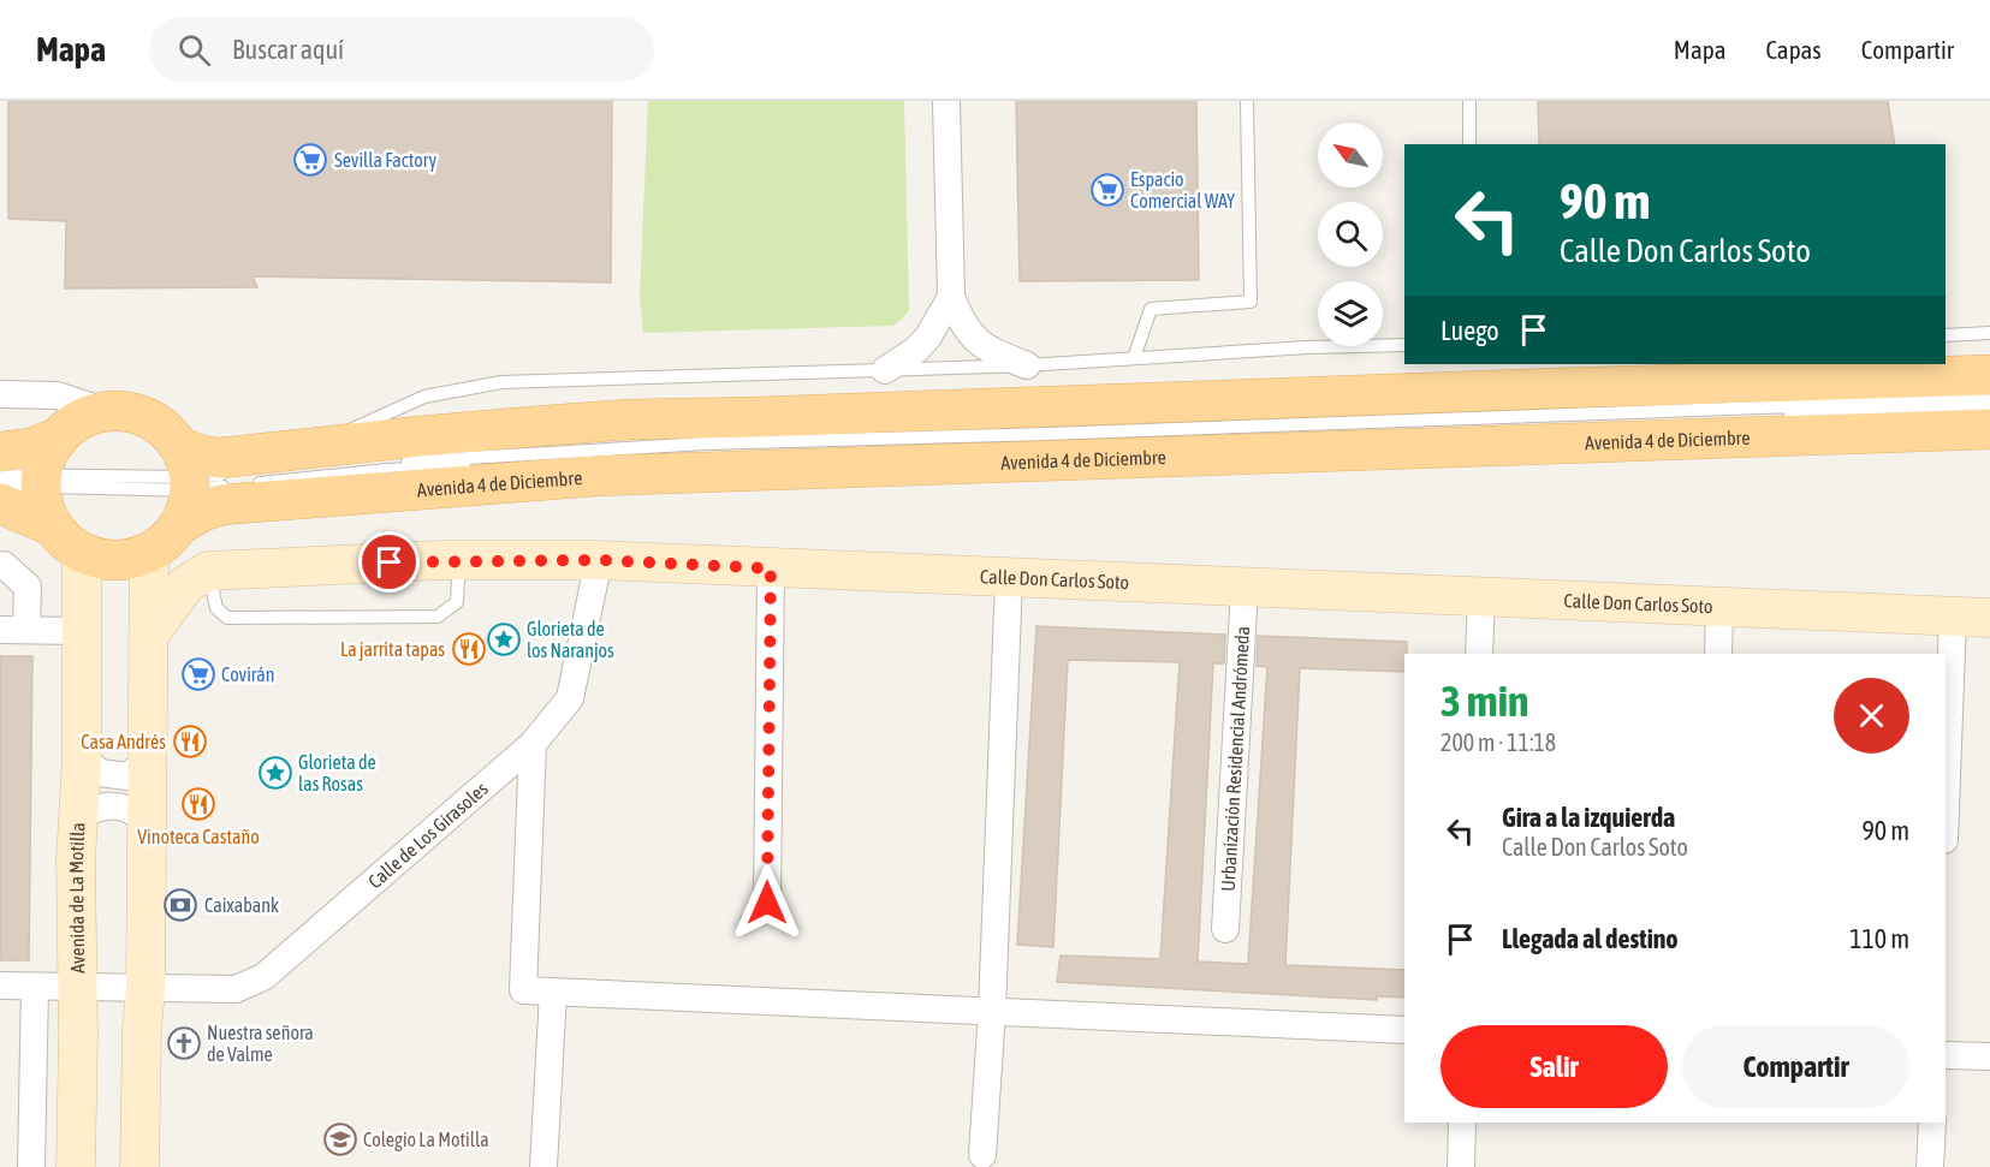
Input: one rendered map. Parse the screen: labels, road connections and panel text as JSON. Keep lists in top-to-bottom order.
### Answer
{
  "streets": {
    "main road": ["Avenida 4 de Diciembre"],
    "street": [
      "Calle Don Carlos Soto",
      "Urbanización Residencial Andrómeda",
      "Calle de Los Girasoles",
      "Avenida de La Motilla"
    ]
  },
  "crossings": [
    ["Calle Don Carlos Soto", "Urbanización Residencial Andrómeda"],
    ["Calle Don Carlos Soto", "Calle de Los Girasoles"],
    ["Calle de Los Girasoles", "Avenida de La Motilla"]
  ],
  "places": {
    "supermarket": ["Sevilla Factory", "Espacio Comercial WAY", "Covirán"],
    "place": ["Glorieta de los Naranjos", "Glorieta de las Rosas"],
    "restaurant": ["La jarrita tapas", "Casa Andrés", "Vinoteca Castaño"],
    "bank": ["Caixabank"],
    "church": ["Nuestra señora de Valme"],
    "school or university": ["Colegio La Motilla"]
  },
  "north": "top left",
  "page": {
    "header": "Mapa",
    "search": "Buscar aquí",
    "nav": ["Mapa", "Capas", "Compartir"],
    "turn": ["90 m", "Calle Don Carlos Soto"],
    "then": "Luego",
    "heading": ["3 min", "200 m · 11:18"],
    "list": [
      {
        "name": "Gira a la izquierda",
        "note": "Calle Don Carlos Soto",
        "value": "90 m"
      },
      {
        "name": "Llegada al destino",
        "value": "110 m"
      }
    ],
    "buttons": ["Salir", "Compartir"]
  }
}
